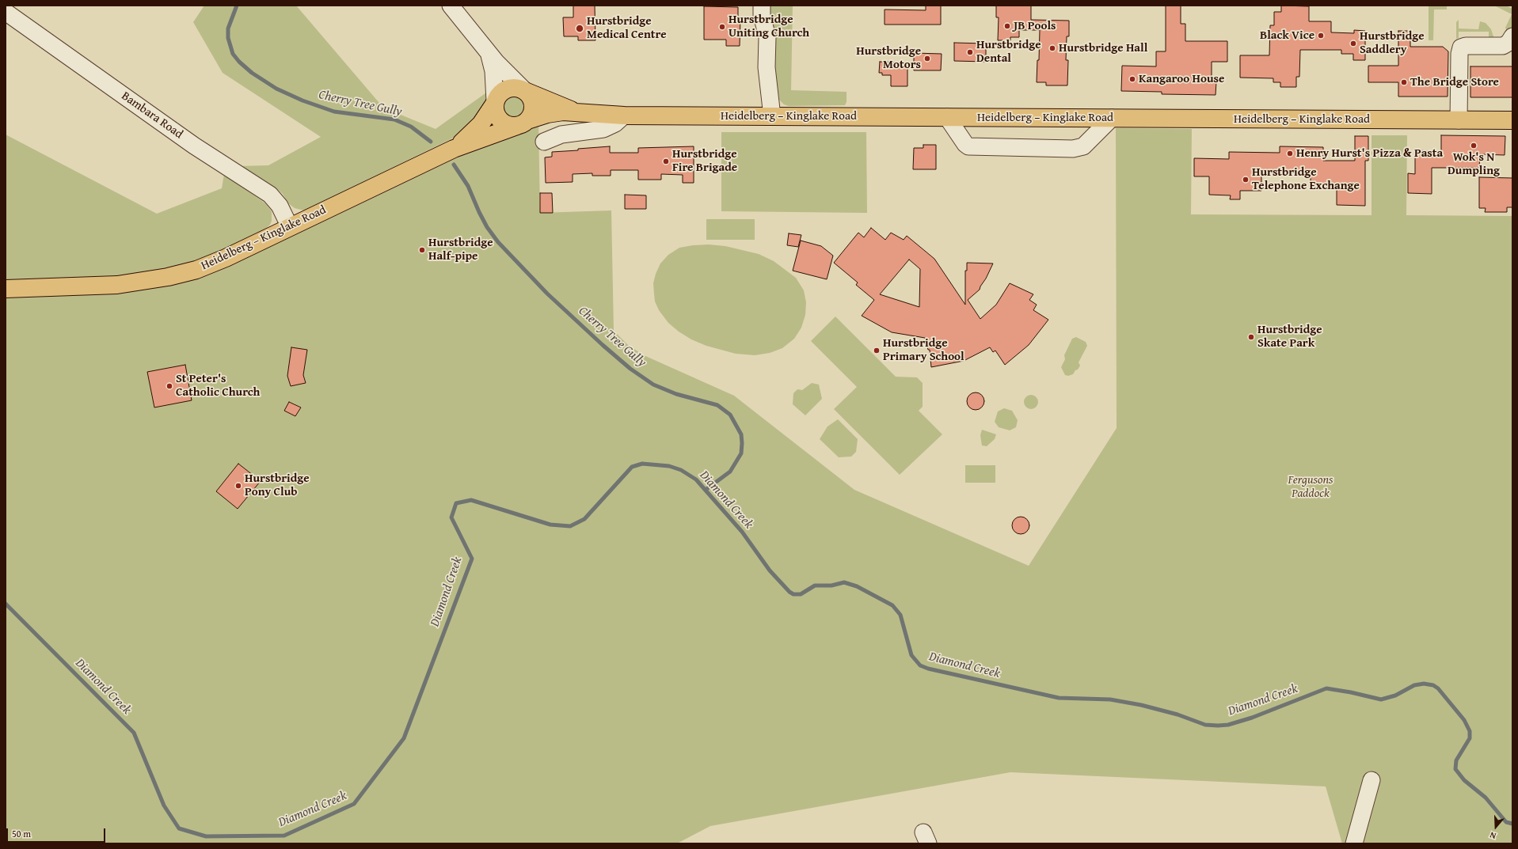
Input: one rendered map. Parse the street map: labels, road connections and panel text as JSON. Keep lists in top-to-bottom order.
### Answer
{
  "streets": {
    "main road": ["Heidelberg – Kinglake Road"],
    "street": ["Bambara Road"]
  },
  "crossings": [
    ["Bambara Road", "Heidelberg – Kinglake Road"]
  ],
  "water": ["Cherry Tree Gully", "Diamond Creek"],
  "parks": ["Fergusons Paddock"],
  "places": [
    "JB Pools",
    "Hurstbridge Uniting Church",
    "Hurstbridge Medical Centre",
    "Black Vice",
    "Hurstbridge Saddlery",
    "Hurstbridge Hall",
    "Hurstbridge Dental",
    "Hurstbridge Motors",
    "Kangaroo House",
    "The Bridge Store",
    "Wok's N Dumpling",
    "Henry Hurst's Pizza & Pasta",
    "Hurstbridge Fire Brigade",
    "Hurstbridge Telephone Exchange",
    "Hurstbridge Half-pipe",
    "Hurstbridge Skate Park",
    "Hurstbridge Primary School",
    "St Peter's Catholic Church",
    "Hurstbridge Pony Club"
  ],
  "scale_bar": "50 m",
  "north": "bottom"
}
